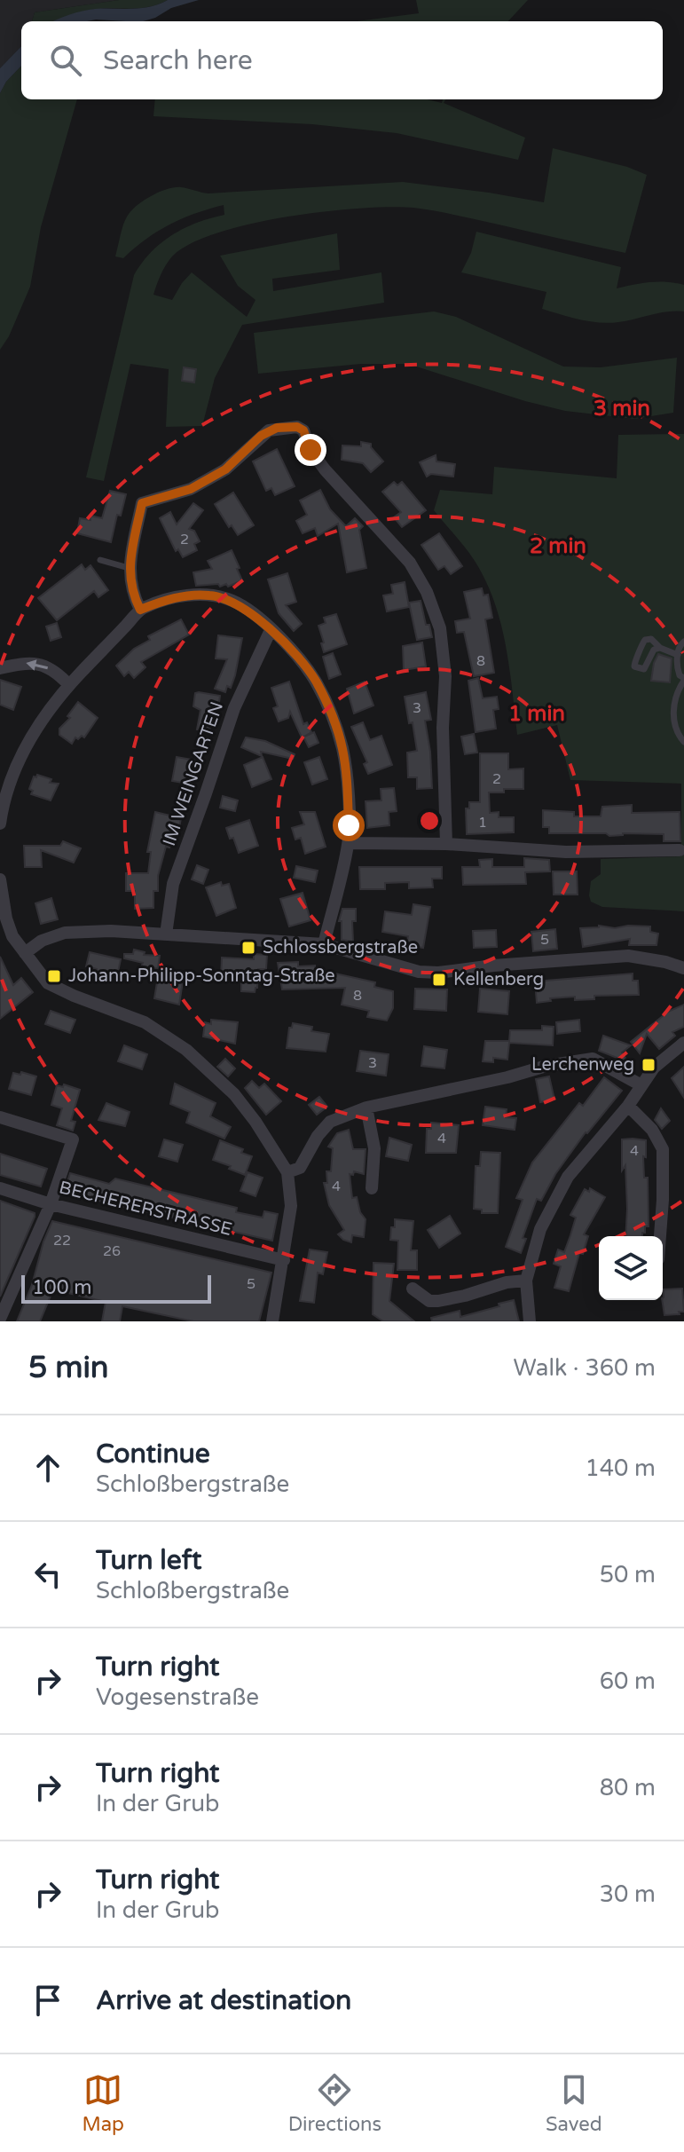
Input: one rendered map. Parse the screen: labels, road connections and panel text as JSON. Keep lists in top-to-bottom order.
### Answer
{
  "streets": {
    "street": ["IM WEINGARTEN", "BECHERERSTRASSE"]
  },
  "places": {
    "transit": [
      "Schlossbergstraße",
      "Johann-Philipp-Sonntag-Straße",
      "Kellenberg",
      "Lerchenweg"
    ]
  },
  "house_numbers": [
    "2",
    "8",
    "3",
    "2",
    "1",
    "5",
    "8",
    "3",
    "4",
    "4",
    "4",
    "22",
    "26",
    "5"
  ],
  "scale_bar": "100 m",
  "page": {
    "search": "Search here",
    "scale": "100 m",
    "heading": ["5 min", "Walk · 360 m"],
    "list": [
      ["Continue", "Schloßbergstraße", "140 m"],
      ["Turn left", "Schloßbergstraße", "50 m"],
      ["Turn right", "Vogesenstraße", "60 m"],
      ["Turn right", "In der Grub", "80 m"],
      ["Turn right", "In der Grub", "30 m"],
      "Arrive at destination"
    ],
    "nav": ["Map", "Directions", "Saved"]
  },
  "rings": ["3 min", "2 min", "1 min"]
}
